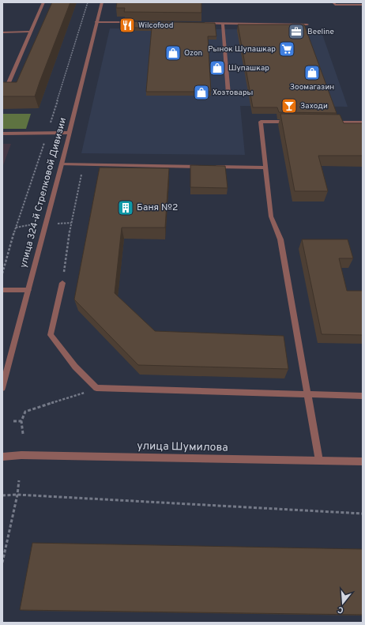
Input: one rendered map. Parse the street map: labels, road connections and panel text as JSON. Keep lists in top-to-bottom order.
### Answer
{
  "streets": {
    "street": ["улица 324-й Стрелковой Дивизии", "улица Шумилова"]
  },
  "places": {
    "restaurant": ["Wilcofood"],
    "office": ["Beeline"],
    "supermarket": ["Рынок Шупашкар"],
    "shop": [
      "Ozon",
      "Шупашкар",
      "Зоомагазин",
      "Хозтовары"
    ],
    "bar": ["Заходи"],
    "building": ["Баня №2"]
  },
  "north": "bottom"
}
